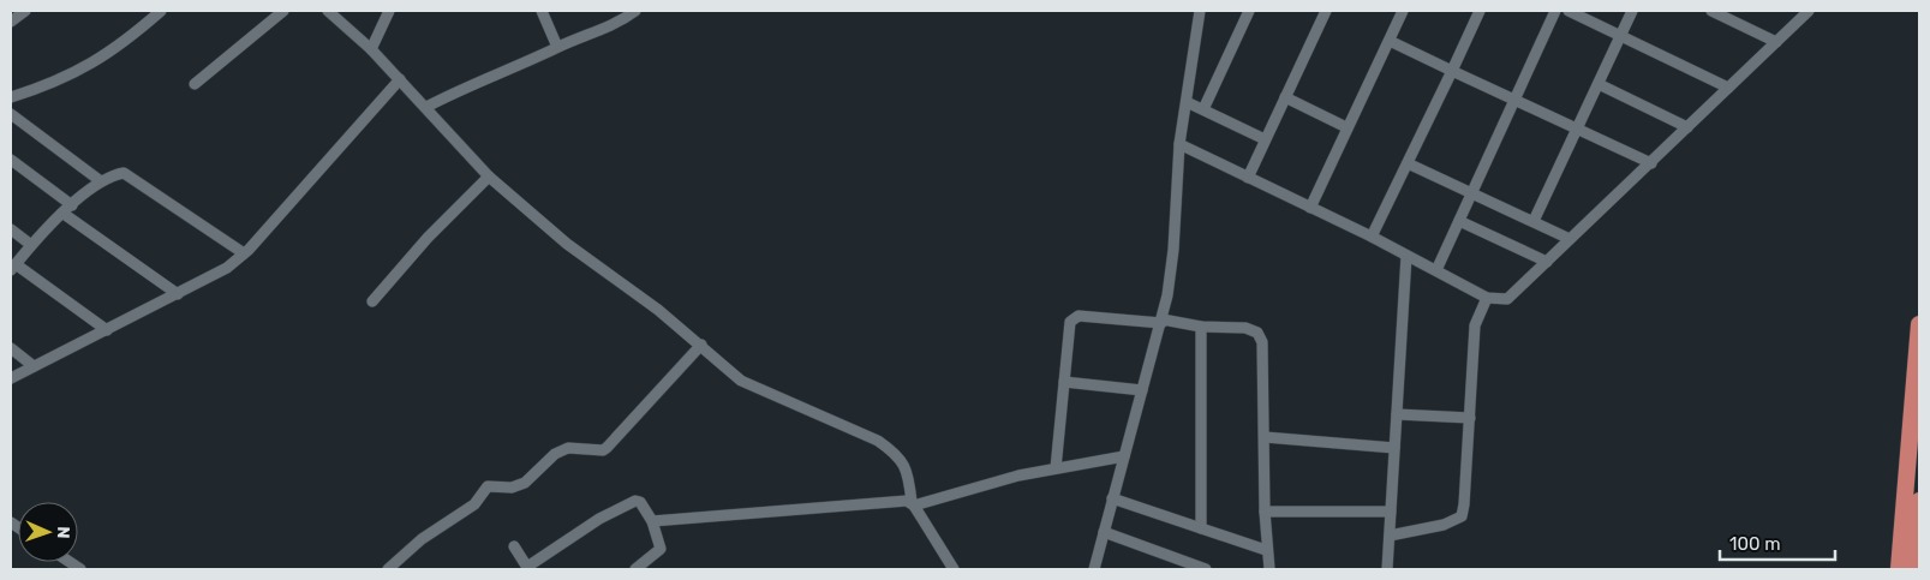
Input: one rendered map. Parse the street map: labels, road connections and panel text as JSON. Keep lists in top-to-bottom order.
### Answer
{
  "scale_bar": "100 m",
  "north": "right"
}
